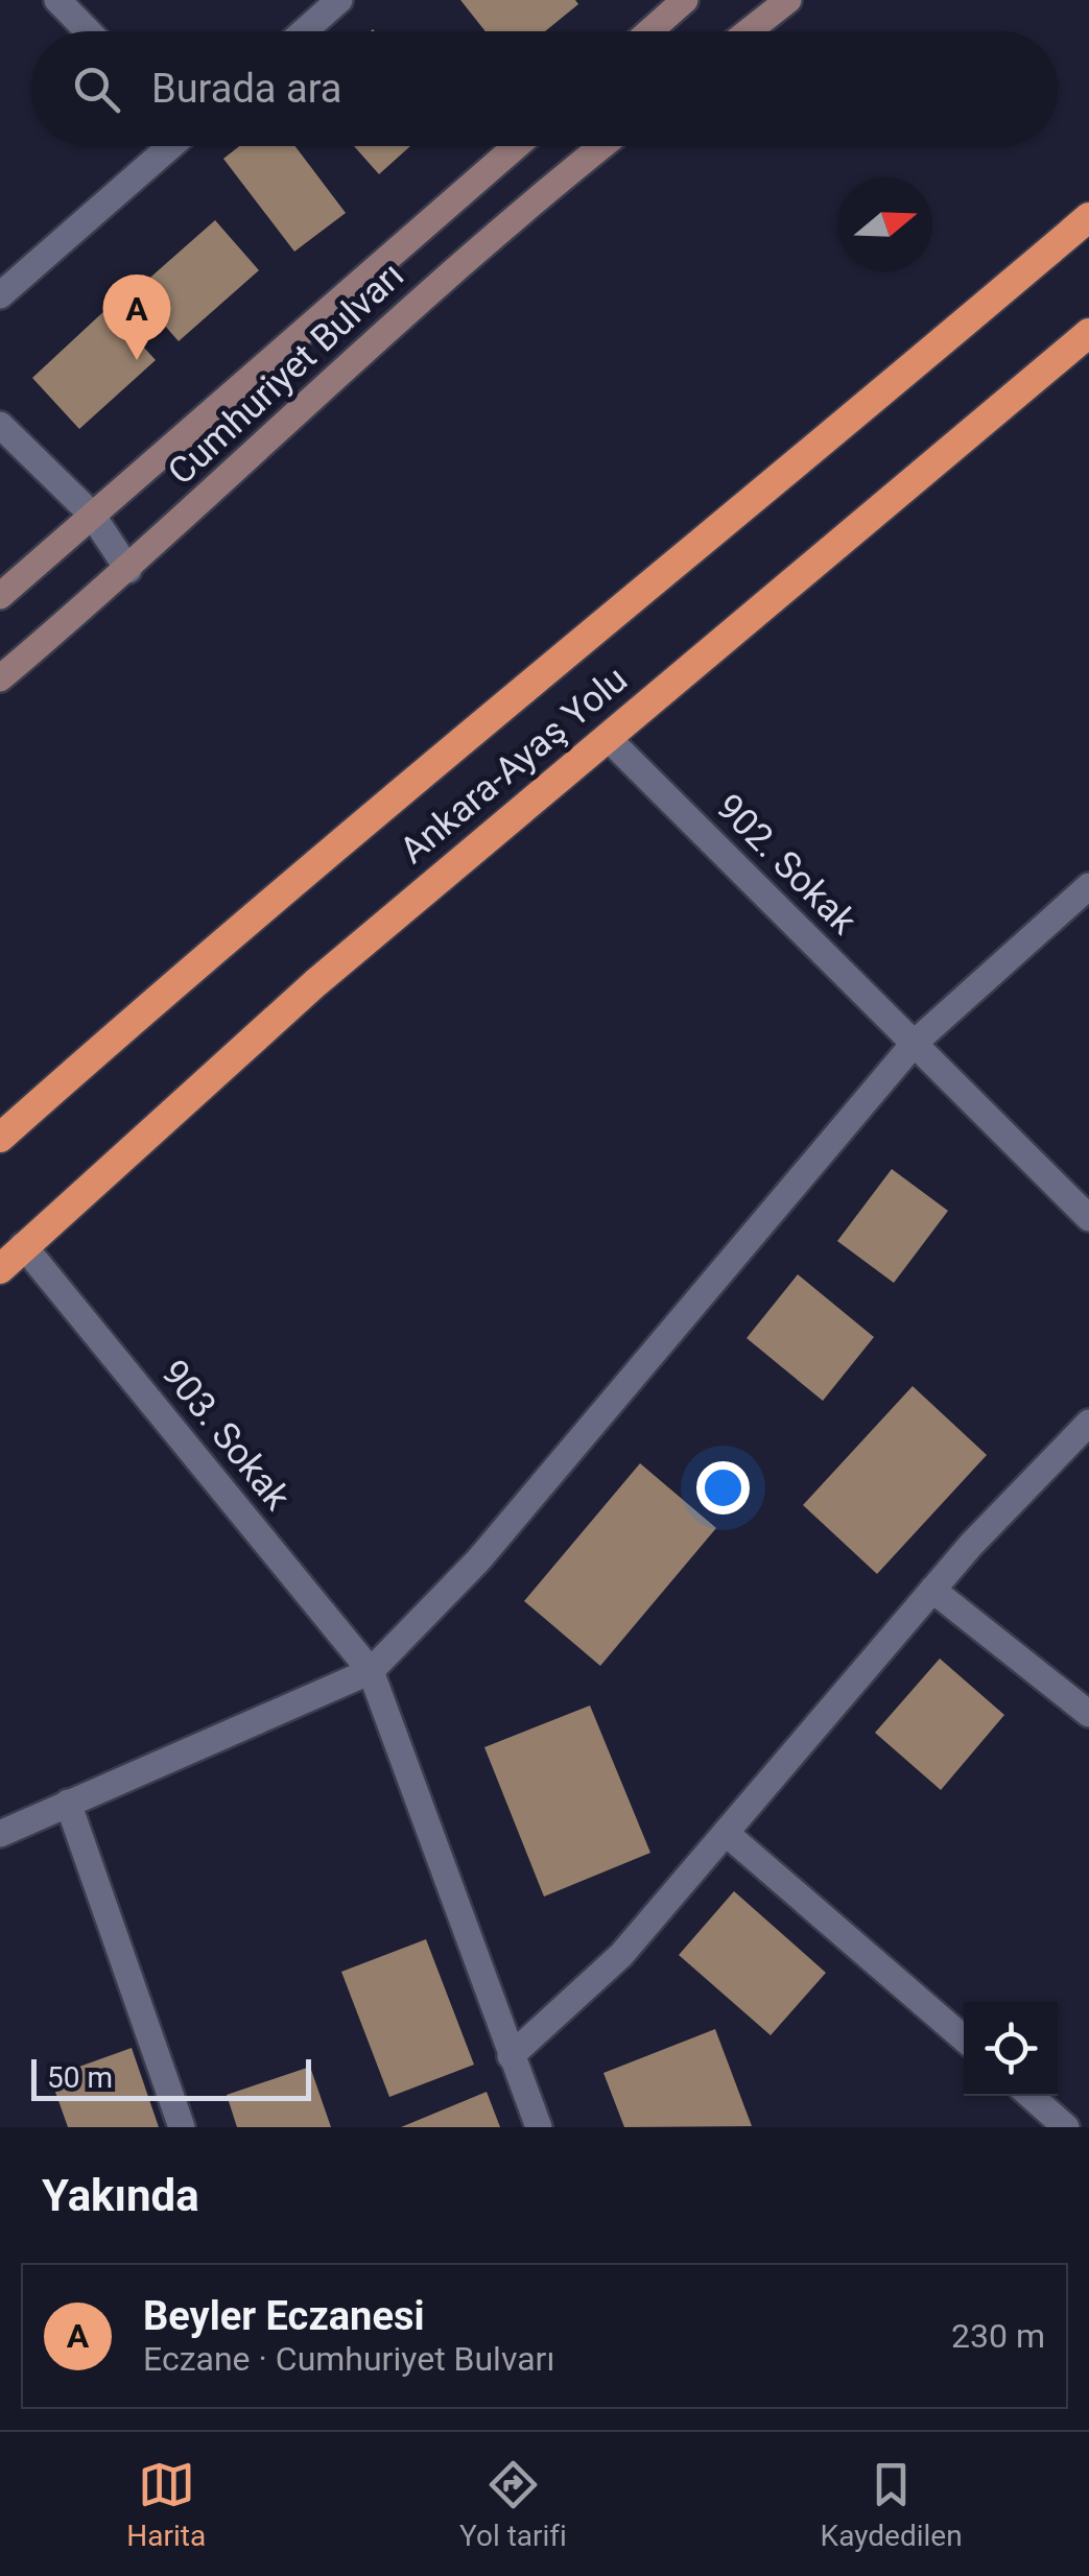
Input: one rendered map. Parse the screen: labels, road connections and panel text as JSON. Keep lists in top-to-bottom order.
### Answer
{
  "streets": {
    "highway": ["Ankara-Ayaş Yolu"],
    "main road": ["Cumhuriyet Bulvarı"],
    "street": ["902. Sokak", "903. Sokak"]
  },
  "crossings": [
    ["Ankara-Ayaş Yolu", "902. Sokak"],
    ["Ankara-Ayaş Yolu", "903. Sokak"]
  ],
  "scale_bar": "50 m",
  "north": "right",
  "page": {
    "search": "Burada ara",
    "pins": "A",
    "scale": "50 m",
    "heading": "Yakında",
    "list": [
      {
        "mark": "A",
        "name": "Beyler Eczanesi",
        "note": "Eczane · Cumhuriyet Bulvarı",
        "value": "230 m"
      }
    ],
    "nav": ["Harita", "Yol tarifi", "Kaydedilen"]
  }
}
